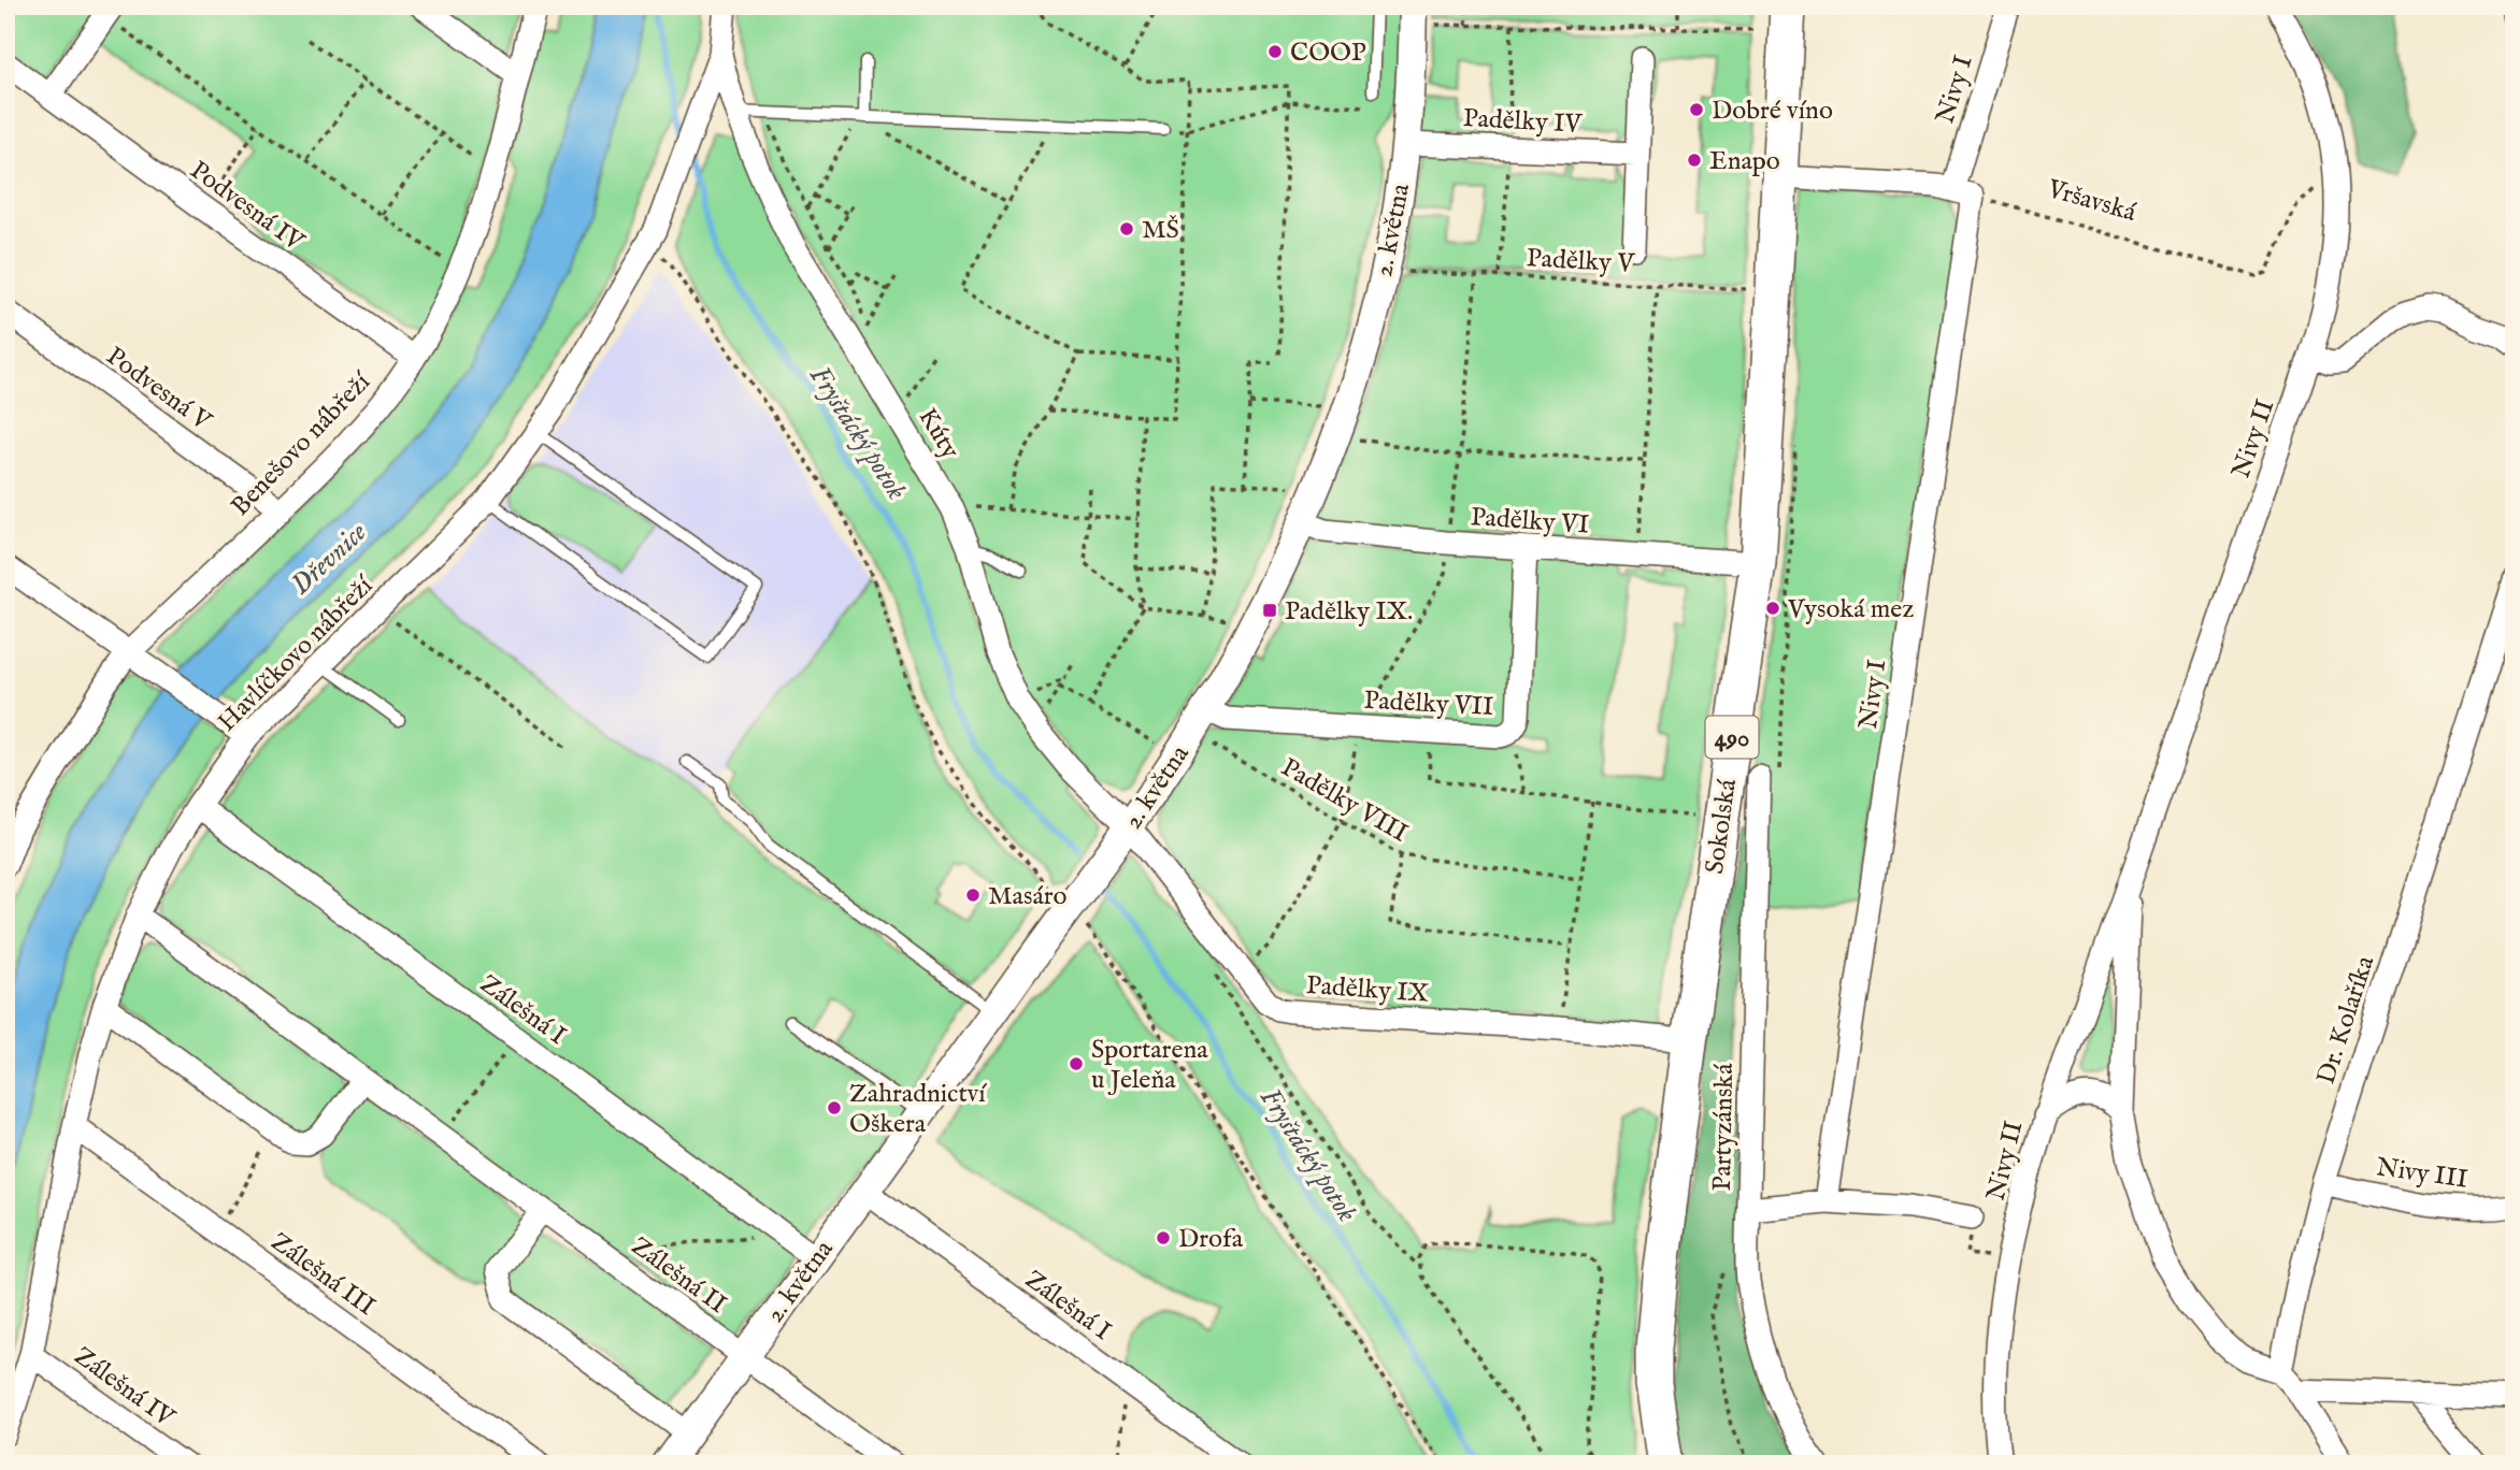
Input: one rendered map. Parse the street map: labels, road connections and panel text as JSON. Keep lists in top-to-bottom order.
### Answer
{
  "streets": {
    "main road": ["490", "Sokolská"],
    "street": [
      "Nivy I",
      "Padělky IV",
      "Podvesná IV",
      "2. května",
      "Podvesná V",
      "Kúty",
      "Nivy II",
      "Benešovo nábřeží",
      "Padělky VI",
      "Havlíčkovo nábřeží",
      "Padělky VII",
      "Padělky IX",
      "Zálešná I",
      "Dr. Kolaříka",
      "Partyzánská",
      "Nivy III",
      "Zálešná III",
      "Zálešná II",
      "Zálešná IV"
    ],
    "path": ["Vršavská", "Padělky V", "Padělky VIII"]
  },
  "crossings": [
    ["Nivy I", "Vršavská"],
    ["Padělky IV", "2. května"],
    ["Vršavská", "Nivy II"],
    ["Podvesná IV", "Benešovo nábřeží"],
    ["2. května", "Padělky V"],
    ["2. května", "Kúty"],
    ["2. května", "Padělky VI"],
    ["2. května", "Padělky VII"],
    ["2. května", "Padělky VIII"],
    ["2. května", "Padělky IX"],
    ["2. května", "Zálešná I"],
    ["2. května", "Zálešná II"],
    ["Padělky V", "Sokolská"],
    ["Podvesná V", "Benešovo nábřeží"],
    ["Kúty", "Havlíčkovo nábřeží"],
    ["Kúty", "Padělky IX"],
    ["Nivy II", "Dr. Kolaříka"],
    ["Padělky VI", "Padělky VII"],
    ["Padělky VI", "Sokolská"],
    ["Havlíčkovo nábřeží", "Zálešná I"],
    ["Havlíčkovo nábřeží", "Zálešná III"],
    ["Havlíčkovo nábřeží", "Zálešná II"],
    ["Havlíčkovo nábřeží", "Zálešná IV"],
    ["Padělky VII", "Padělky VIII"],
    ["Sokolská", "Padělky IX"],
    ["Dr. Kolaříka", "Nivy III"]
  ],
  "water": ["Fryštácký potok", "Dřevnice"],
  "places": {
    "other": [
      "COOP",
      "Dobré víno",
      "Enapo",
      "MŠ",
      "Vysoká mez",
      "Masáro",
      "Sportarena u Jeleňa",
      "Zahradnictví Oškera",
      "Drofa"
    ],
    "transit": ["Padělky IX."]
  }
}
